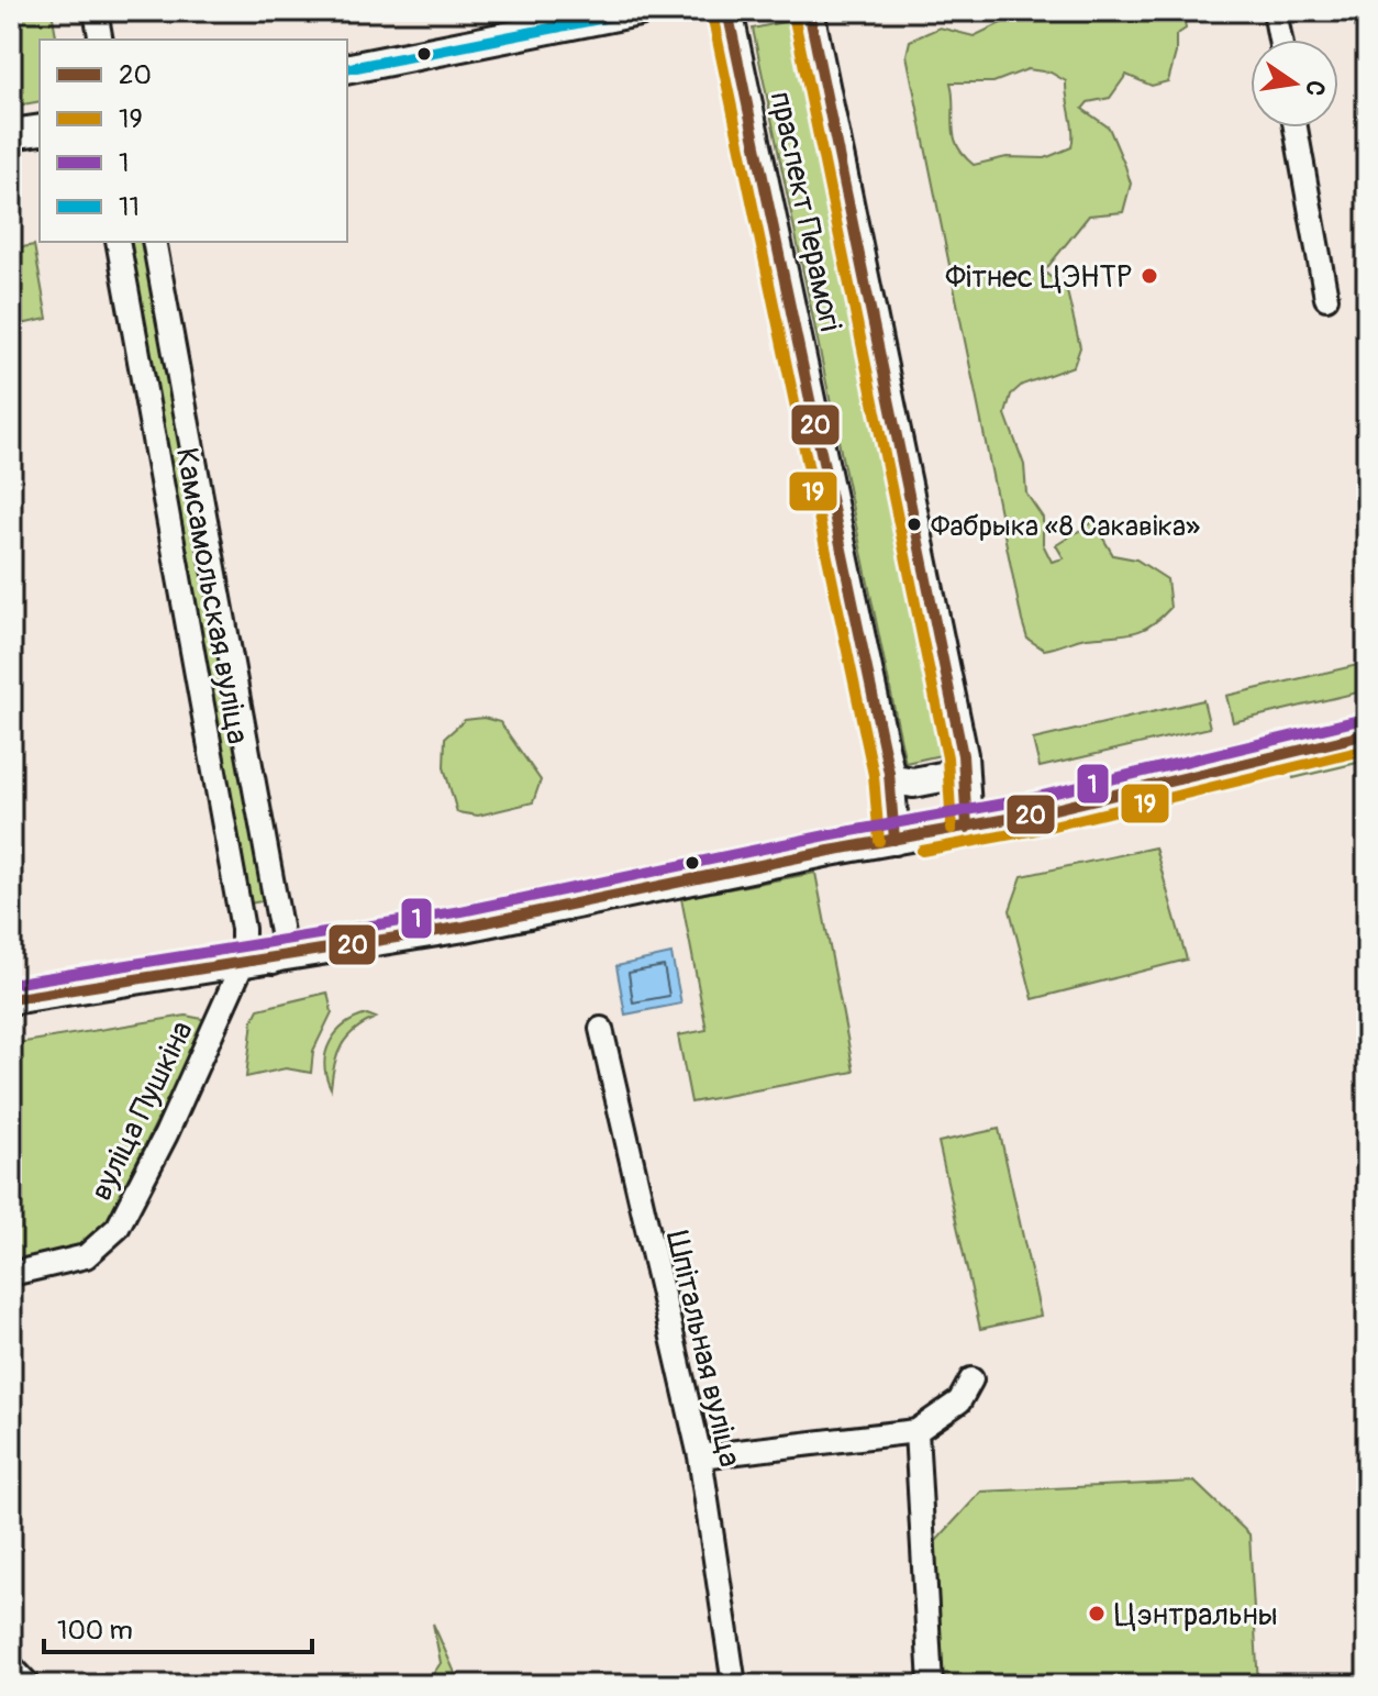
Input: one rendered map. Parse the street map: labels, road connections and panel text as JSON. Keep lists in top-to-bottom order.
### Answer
{
  "streets": {
    "main road": ["праспект Перамогі"],
    "street": ["Камсамольская вуліца", "вуліца Пушкіна", "Шпітальная вуліца"]
  },
  "crossings": [
    ["Камсамольская вуліца", "вуліца Пушкіна"]
  ],
  "places": ["Фітнес ЦЭНТР", "Фабрыка «8 Сакавіка»", "Цэнтральны"],
  "lines": [
    "transit line 20",
    "transit line 11",
    "transit line 19",
    "transit line 1"
  ],
  "legend": [
    "20",
    "19",
    "1",
    "11"
  ],
  "scale_bar": "100 m",
  "north": "right"
}
